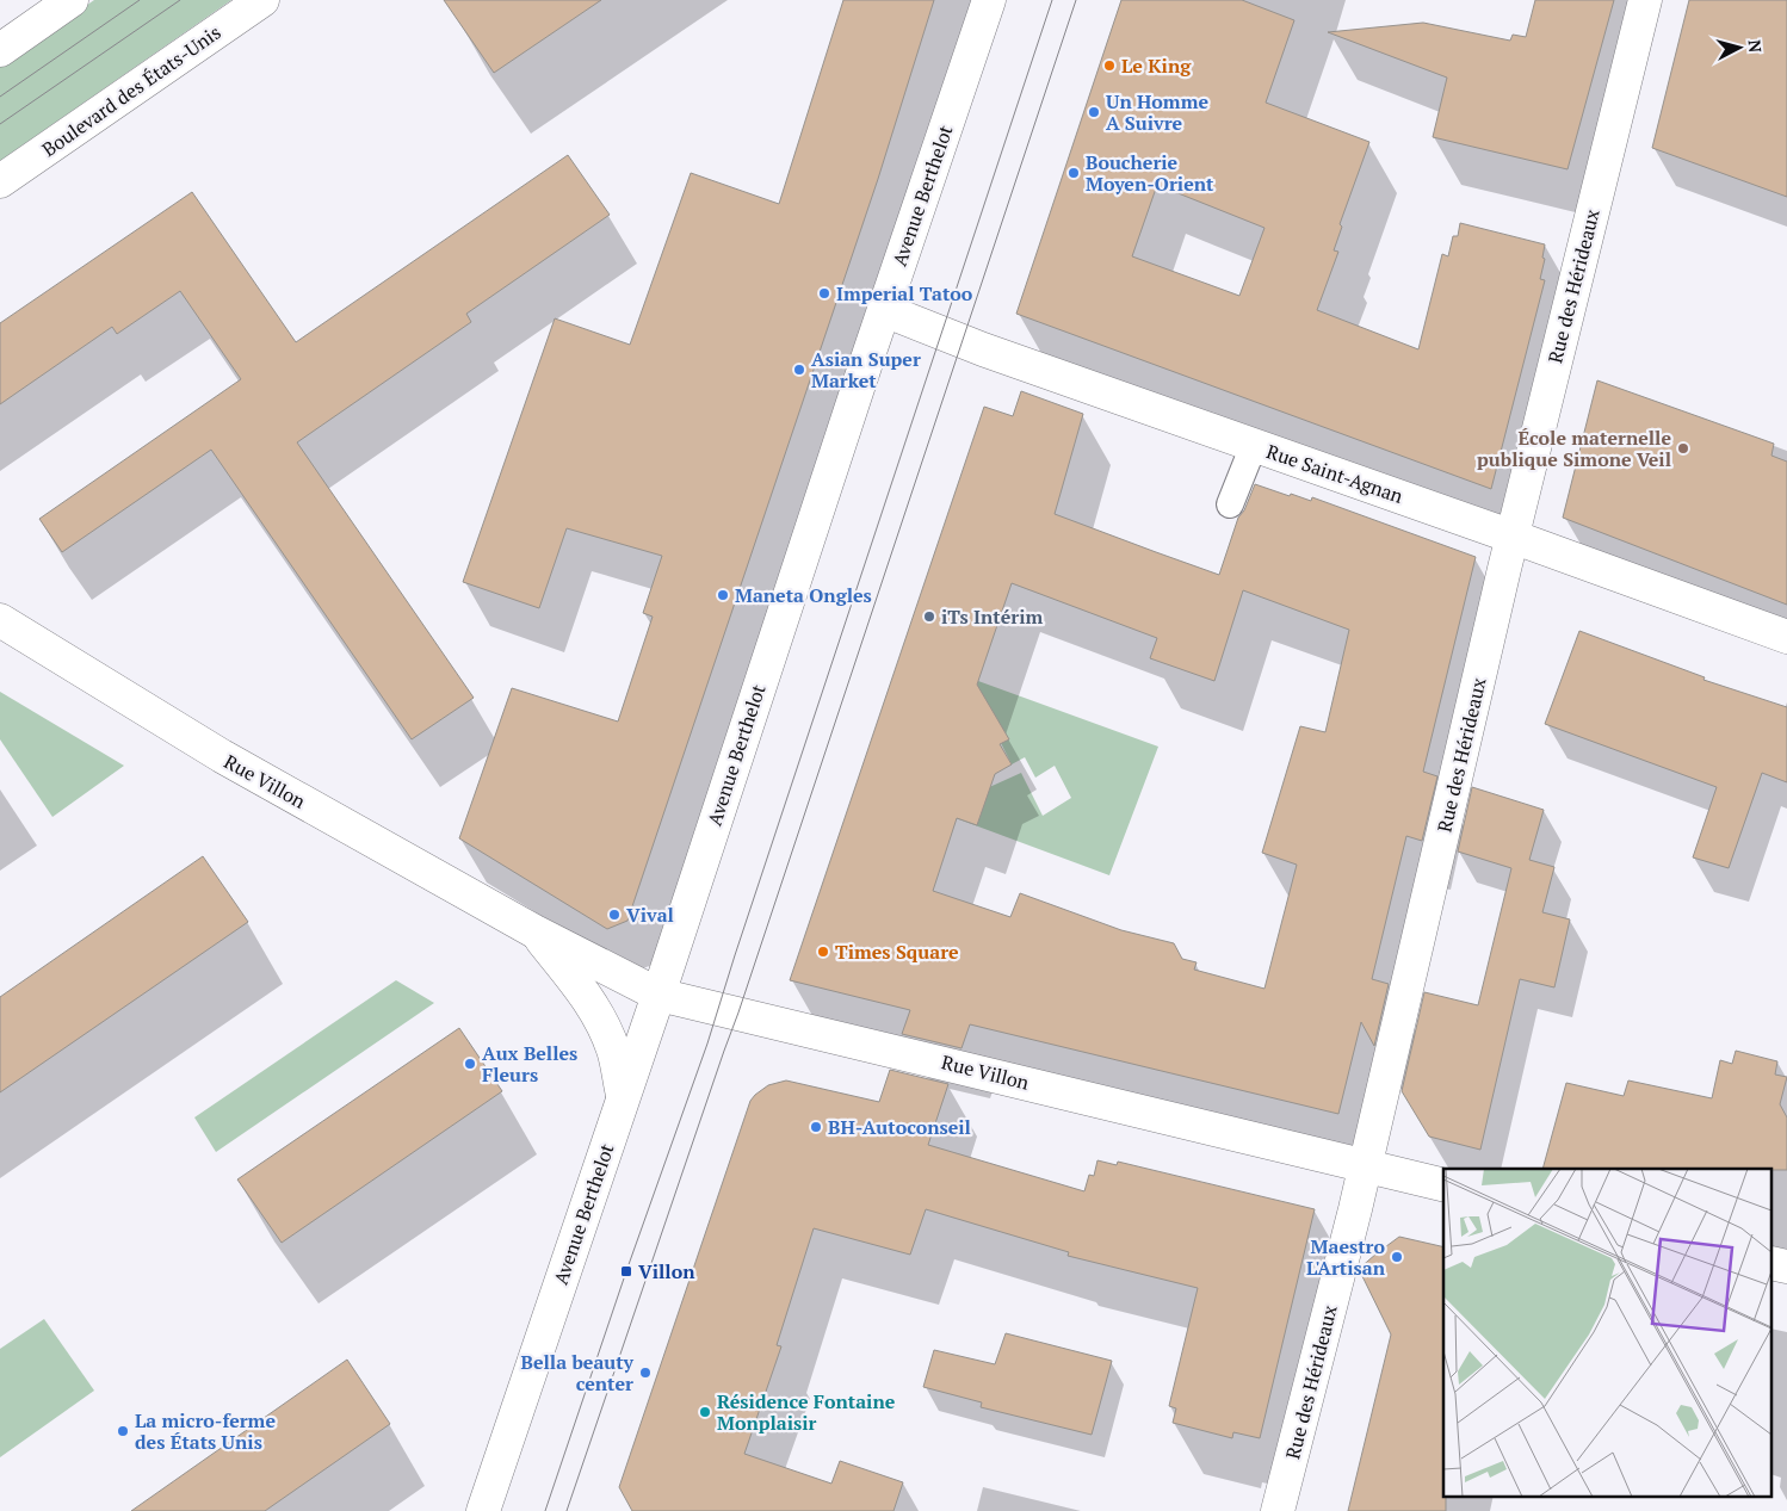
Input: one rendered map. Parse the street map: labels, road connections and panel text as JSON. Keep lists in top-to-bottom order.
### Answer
{
  "streets": {
    "street": [
      "Boulevard des États-Unis",
      "Avenue Berthelot",
      "Rue des Hérideaux",
      "Rue Saint-Agnan",
      "Rue Villon"
    ]
  },
  "crossings": [
    ["Avenue Berthelot", "Rue Saint-Agnan"],
    ["Avenue Berthelot", "Rue Villon"],
    ["Rue des Hérideaux", "Rue Saint-Agnan"],
    ["Rue des Hérideaux", "Rue Villon"]
  ],
  "places": {
    "other": [
      "Le King",
      "Un Homme A Suivre",
      "Boucherie Moyen-Orient",
      "Imperial Tatoo",
      "Asian Super Market",
      "École maternelle publique Simone Veil",
      "Maneta Ongles",
      "iTs Intérim",
      "Vival",
      "Times Square",
      "Aux Belles Fleurs",
      "BH-Autoconseil",
      "Maestro L'Artisan",
      "Bella beauty center",
      "Résidence Fontaine Monplaisir",
      "La micro-ferme des États Unis"
    ],
    "transit": ["Villon"]
  },
  "north": "right"
}
